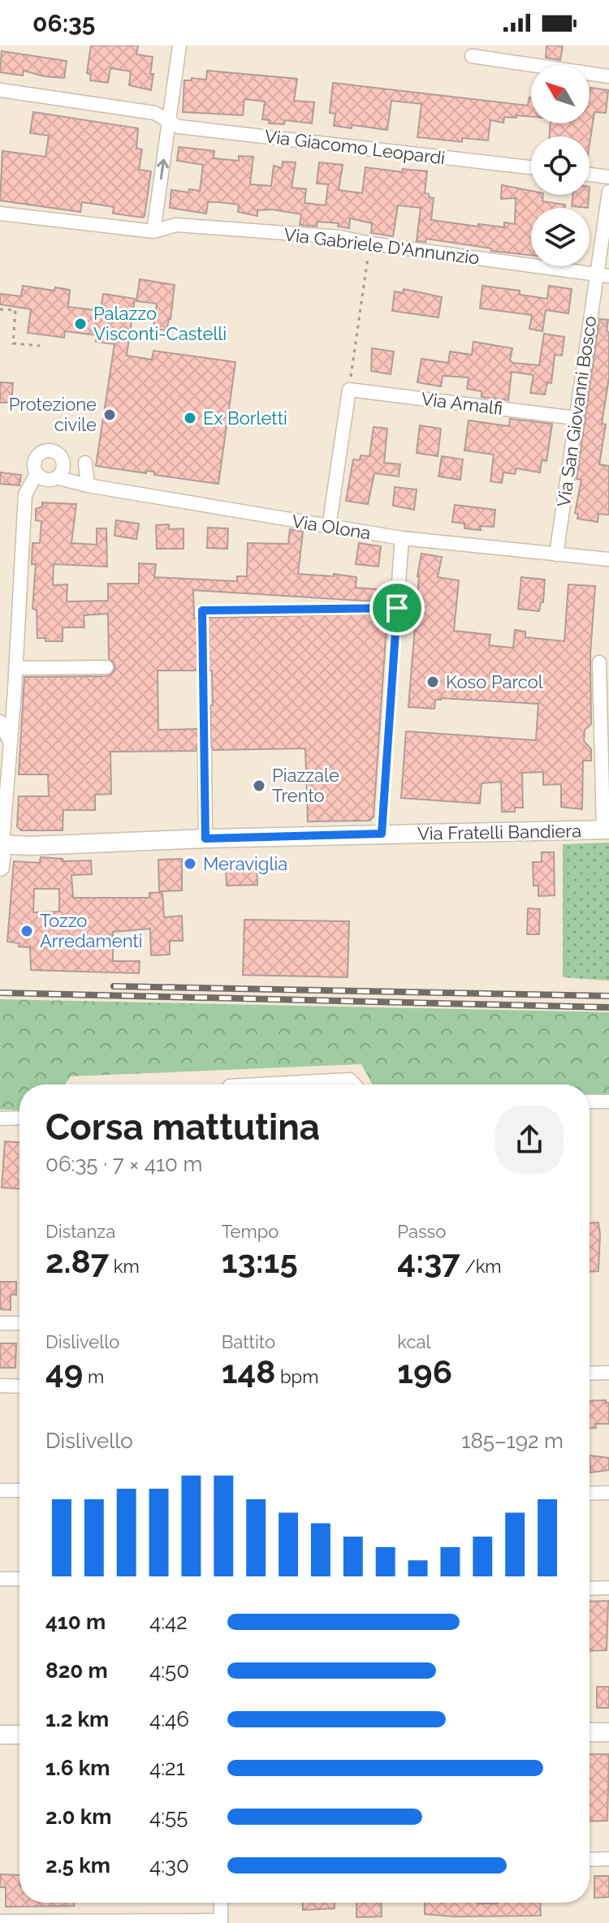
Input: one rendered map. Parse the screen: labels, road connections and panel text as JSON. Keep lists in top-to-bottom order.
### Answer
{
  "streets": {
    "street": [
      "Via Giacomo Leopardi",
      "Via Gabriele D'Annunzio",
      "Via Amalfi",
      "Via San Giovanni Bosco",
      "Via Olona",
      "Via Fratelli Bandiera"
    ]
  },
  "crossings": [
    ["Via Gabriele D'Annunzio", "Via San Giovanni Bosco"],
    ["Via Amalfi", "Via San Giovanni Bosco"],
    ["Via San Giovanni Bosco", "Via Olona"]
  ],
  "places": [
    "Palazzo Visconti-Castelli",
    "Protezione civile",
    "Ex Borletti",
    "Koso Parcol",
    "Piazzale Trento",
    "Meraviglia",
    "Tozzo Arredamenti"
  ],
  "north": "top left",
  "page": {
    "status": "06:35",
    "heading": ["Corsa mattutina", "06:35 · 7 × 410 m"],
    "stats": [
      ["Distanza", "2.87 km"],
      ["Tempo", "13:15"],
      ["Passo", "4:37 /km"],
      ["Dislivello", "49 m"],
      ["Battito", "148 bpm"],
      ["kcal", "196"]
    ],
    "chart": ["Dislivello", "185–192 m"],
    "list": [
      {
        "name": "410 m",
        "note": "4:42"
      },
      {
        "name": "820 m",
        "note": "4:50"
      },
      {
        "name": "1.2 km",
        "note": "4:46"
      },
      {
        "name": "1.6 km",
        "note": "4:21"
      },
      {
        "name": "2.0 km",
        "note": "4:55"
      },
      {
        "name": "2.5 km",
        "note": "4:30"
      }
    ]
  }
}
